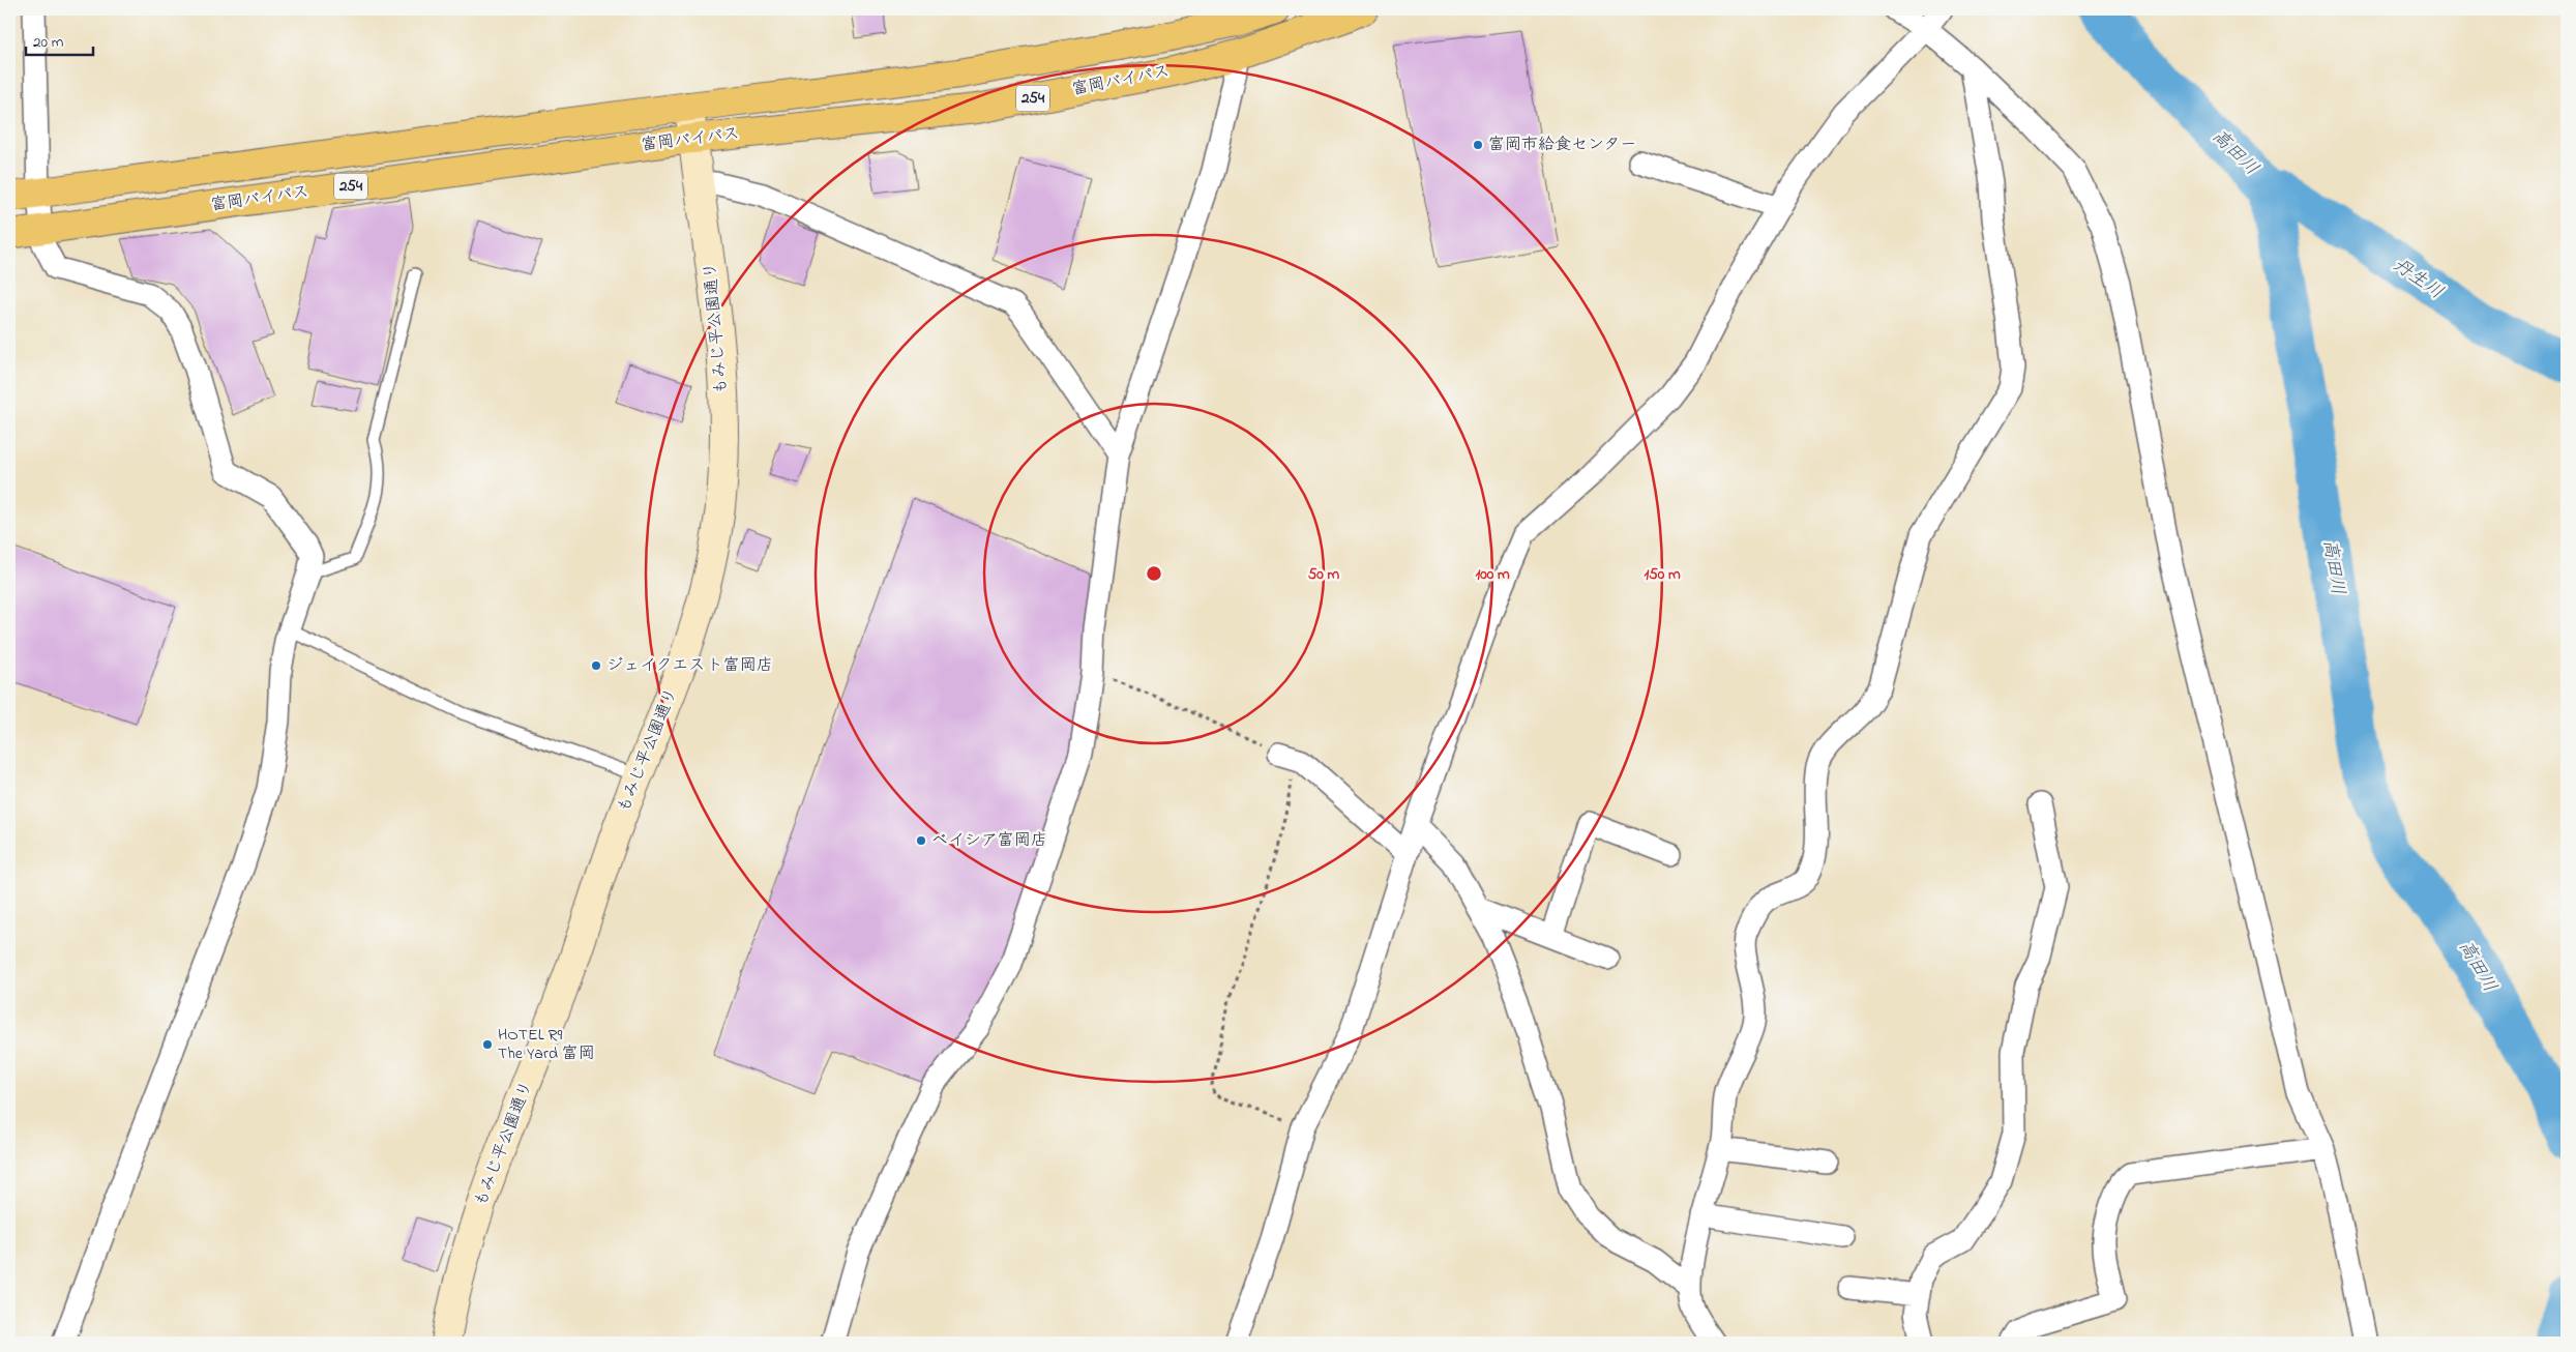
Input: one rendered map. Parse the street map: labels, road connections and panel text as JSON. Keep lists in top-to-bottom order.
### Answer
{
  "streets": {
    "highway": ["富岡バイパス", "254"],
    "street": ["もみじ平公園通り"]
  },
  "crossings": [
    ["富岡バイパス", "もみじ平公園通り"]
  ],
  "water": ["高田川", "丹生川"],
  "places": [
    "富岡市給食センター",
    "ジェイクエスト富岡店",
    "ベイシア富岡店",
    "HOTEL R9 The Yard 富岡"
  ],
  "scale_bar": "20 m",
  "rings": ["50 m", "100 m", "150 m"]
}
